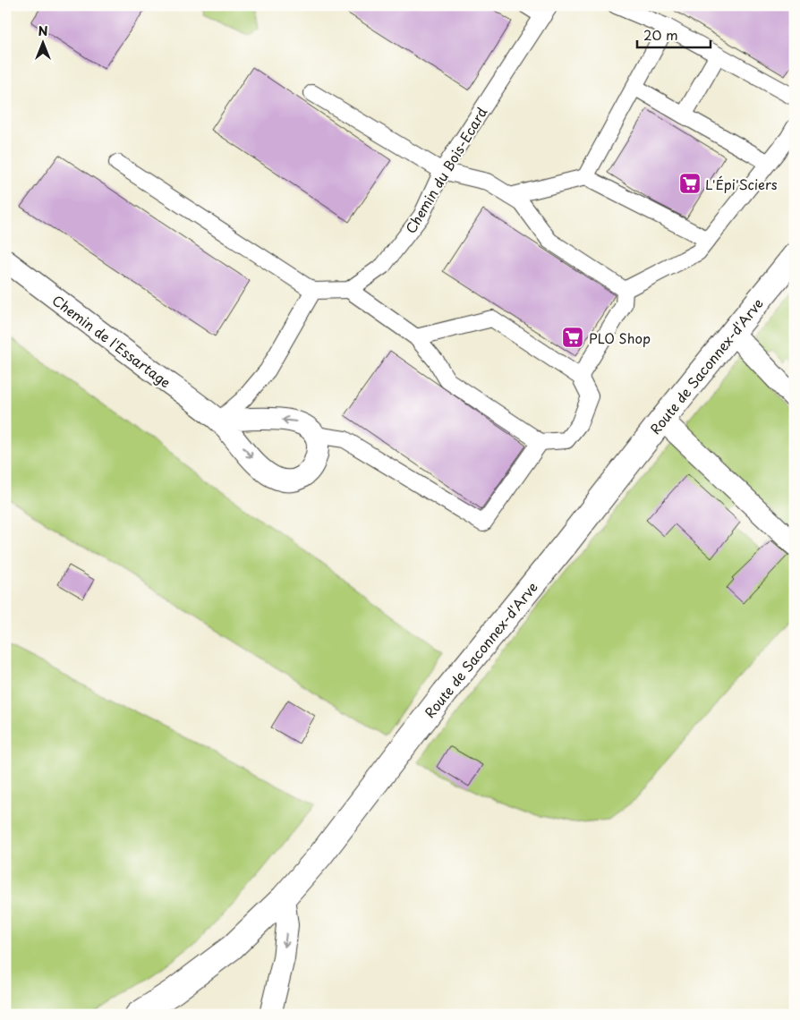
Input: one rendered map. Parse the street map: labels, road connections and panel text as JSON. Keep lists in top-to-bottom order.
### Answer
{
  "streets": {
    "street": ["Chemin du Bois-Ecard", "Chemin de l'Essartage", "Route de Saconnex-d'Arve"]
  },
  "places": {
    "supermarket": ["L'Épi'Sciers", "PLO Shop"]
  },
  "scale_bar": "20 m",
  "north": "top"
}
